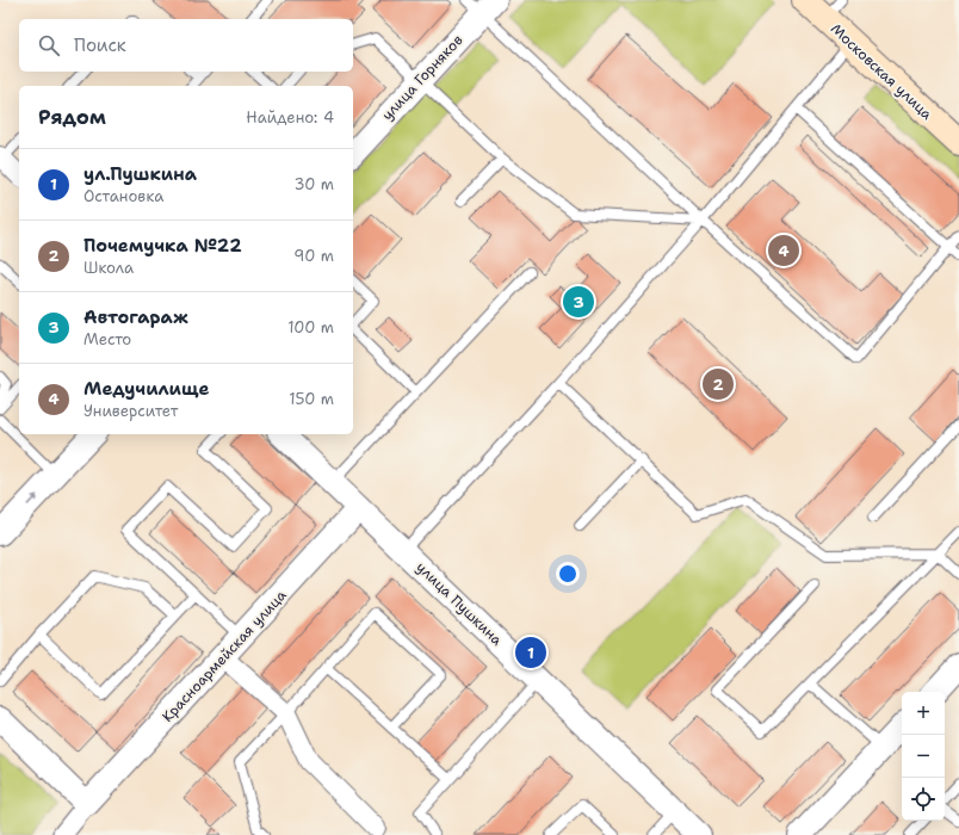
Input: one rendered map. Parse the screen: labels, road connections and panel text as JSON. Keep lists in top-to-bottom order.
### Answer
{
  "streets": {
    "main road": ["Московская улица"],
    "street": ["улица Горняков", "улица Пушкина", "Красноармейская улица"]
  },
  "crossings": [
    ["улица Пушкина", "Красноармейская улица"]
  ],
  "page": {
    "search": "Поиск",
    "heading": ["Рядом", "Найдено: 4"],
    "list": [
      {
        "mark": "1",
        "name": "ул.Пушкина",
        "note": "Остановка",
        "value": "30 m"
      },
      {
        "mark": "2",
        "name": "Почемучка №22",
        "note": "Школа",
        "value": "90 m"
      },
      {
        "mark": "3",
        "name": "Автогараж",
        "note": "Место",
        "value": "100 m"
      },
      {
        "mark": "4",
        "name": "Медучилище",
        "note": "Университет",
        "value": "150 m"
      }
    ],
    "pins": [
      "4",
      "3",
      "2",
      "1"
    ],
    "map_buttons": ["+", "−"]
  }
}
